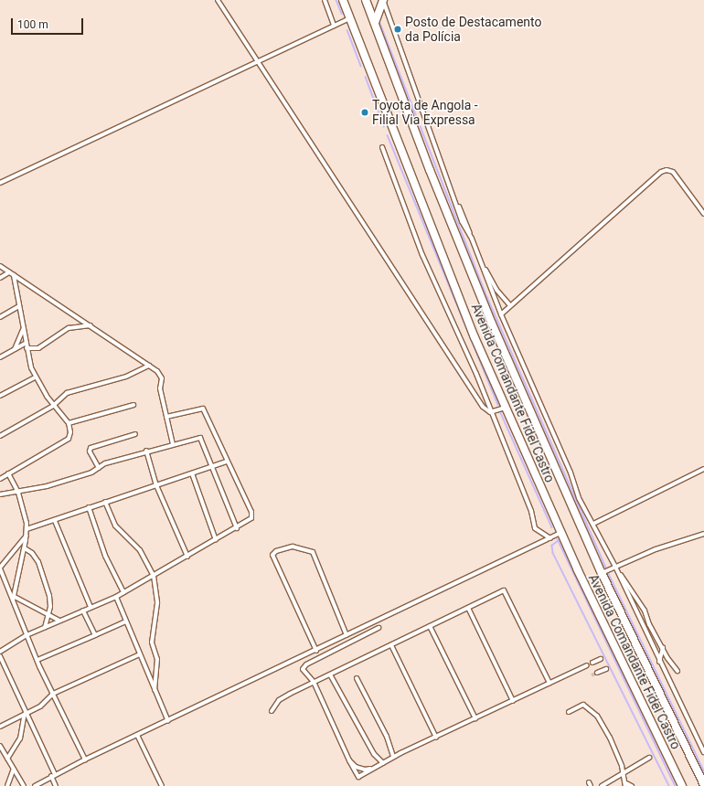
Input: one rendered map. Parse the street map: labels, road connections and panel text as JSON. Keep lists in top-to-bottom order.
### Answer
{
  "streets": {
    "highway": ["Avenida Comandante Fidel Castro"]
  },
  "places": ["Posto de Destacamento da Polícia", "Toyota de Angola - Filial Via Expressa"],
  "scale_bar": "100 m"
}
